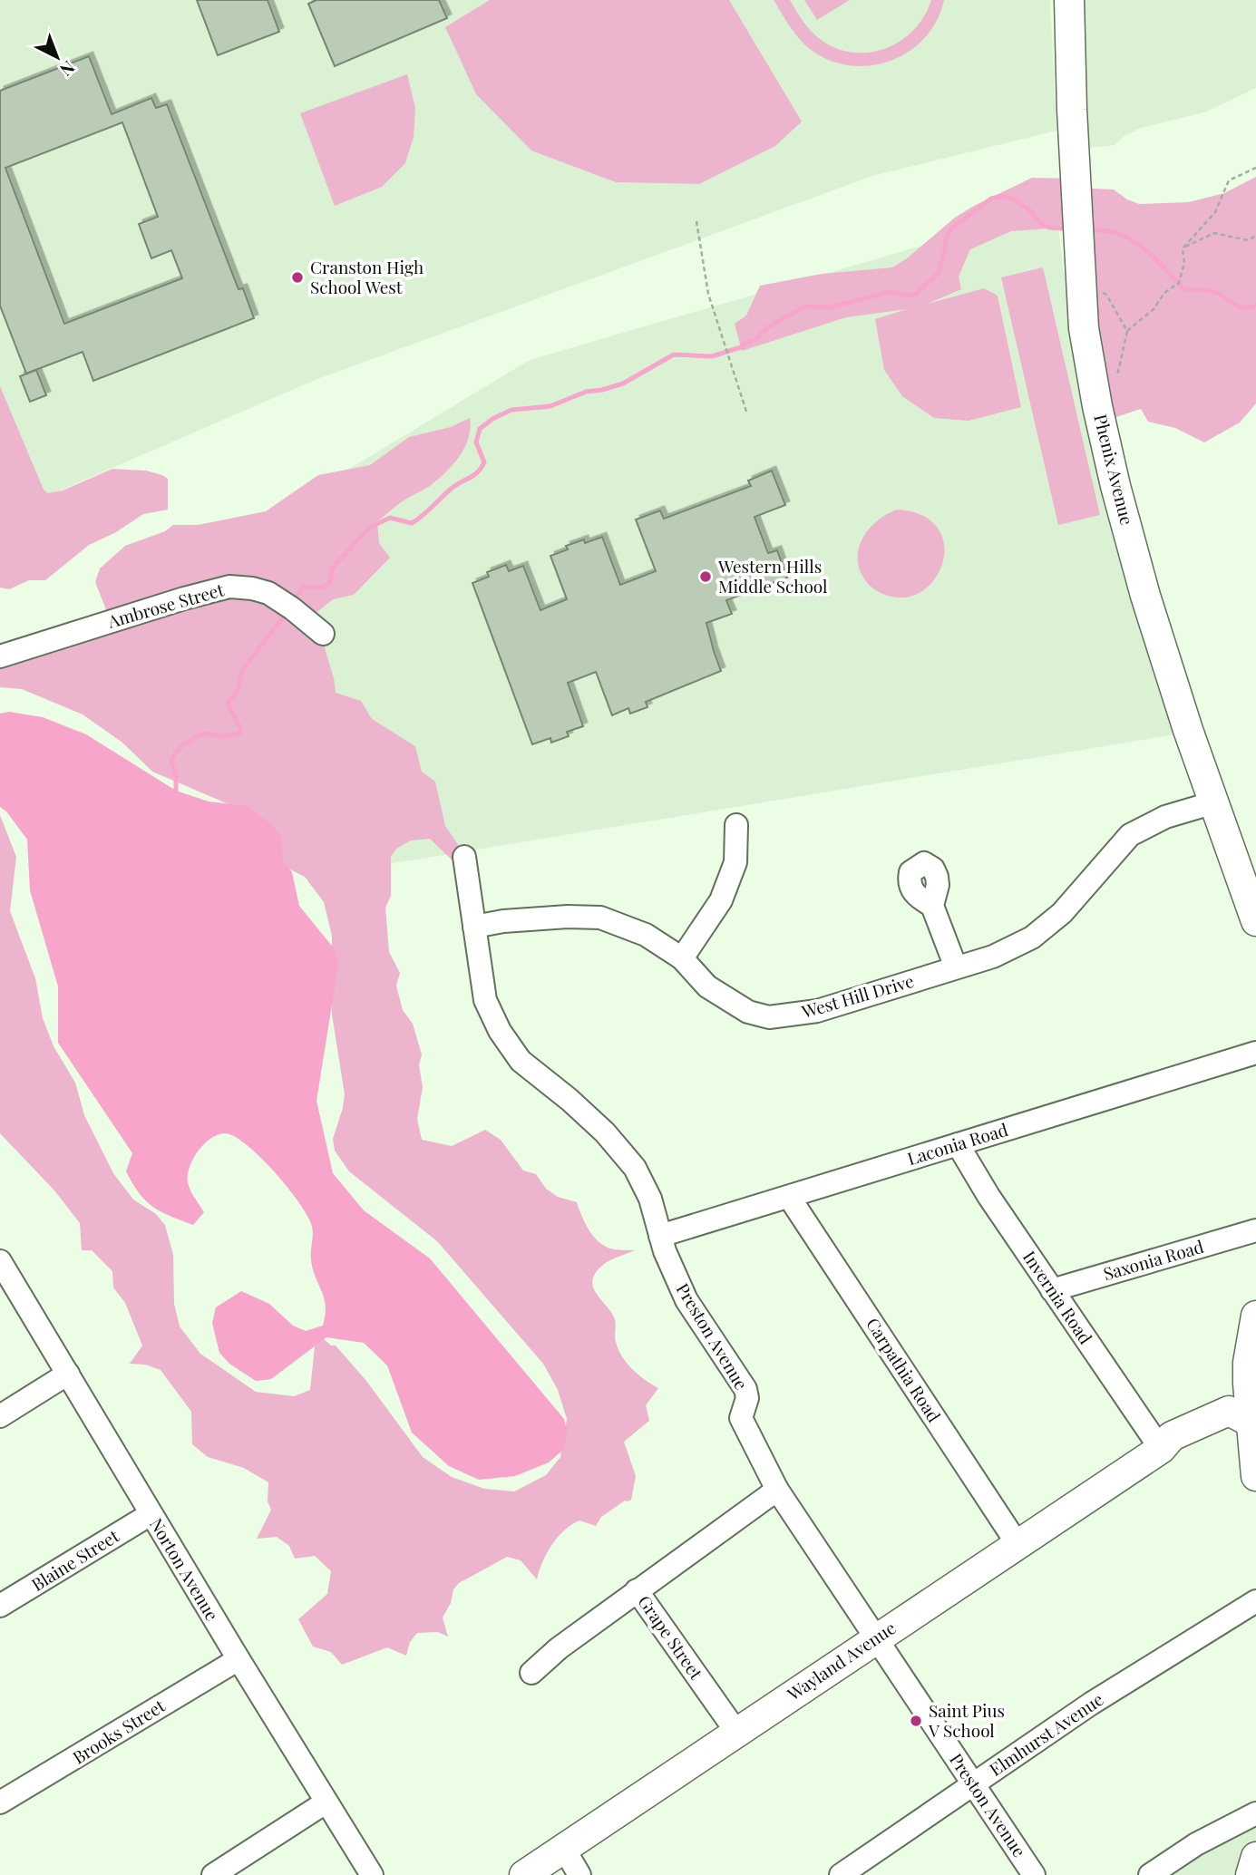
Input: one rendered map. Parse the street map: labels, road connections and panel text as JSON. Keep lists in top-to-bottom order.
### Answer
{
  "streets": {
    "main road": ["Phenix Avenue", "Wayland Avenue"],
    "street": [
      "Ambrose Street",
      "West Hill Drive",
      "Laconia Road",
      "Saxonia Road",
      "Invernia Road",
      "Preston Avenue",
      "Carpathia Road",
      "Blaine Street",
      "Norton Avenue",
      "Grape Street",
      "Brooks Street",
      "Elmhurst Avenue"
    ]
  },
  "crossings": [
    ["Phenix Avenue", "West Hill Drive"],
    ["West Hill Drive", "Preston Avenue"],
    ["Laconia Road", "Invernia Road"],
    ["Laconia Road", "Preston Avenue"],
    ["Laconia Road", "Carpathia Road"],
    ["Saxonia Road", "Invernia Road"],
    ["Invernia Road", "Wayland Avenue"],
    ["Preston Avenue", "Grape Street"],
    ["Preston Avenue", "Wayland Avenue"],
    ["Preston Avenue", "Elmhurst Avenue"],
    ["Carpathia Road", "Wayland Avenue"],
    ["Blaine Street", "Norton Avenue"],
    ["Norton Avenue", "Brooks Street"],
    ["Grape Street", "Wayland Avenue"]
  ],
  "places": ["Cranston High School West", "Western Hills Middle School", "Saint Pius V School"],
  "north": "bottom right"
}
